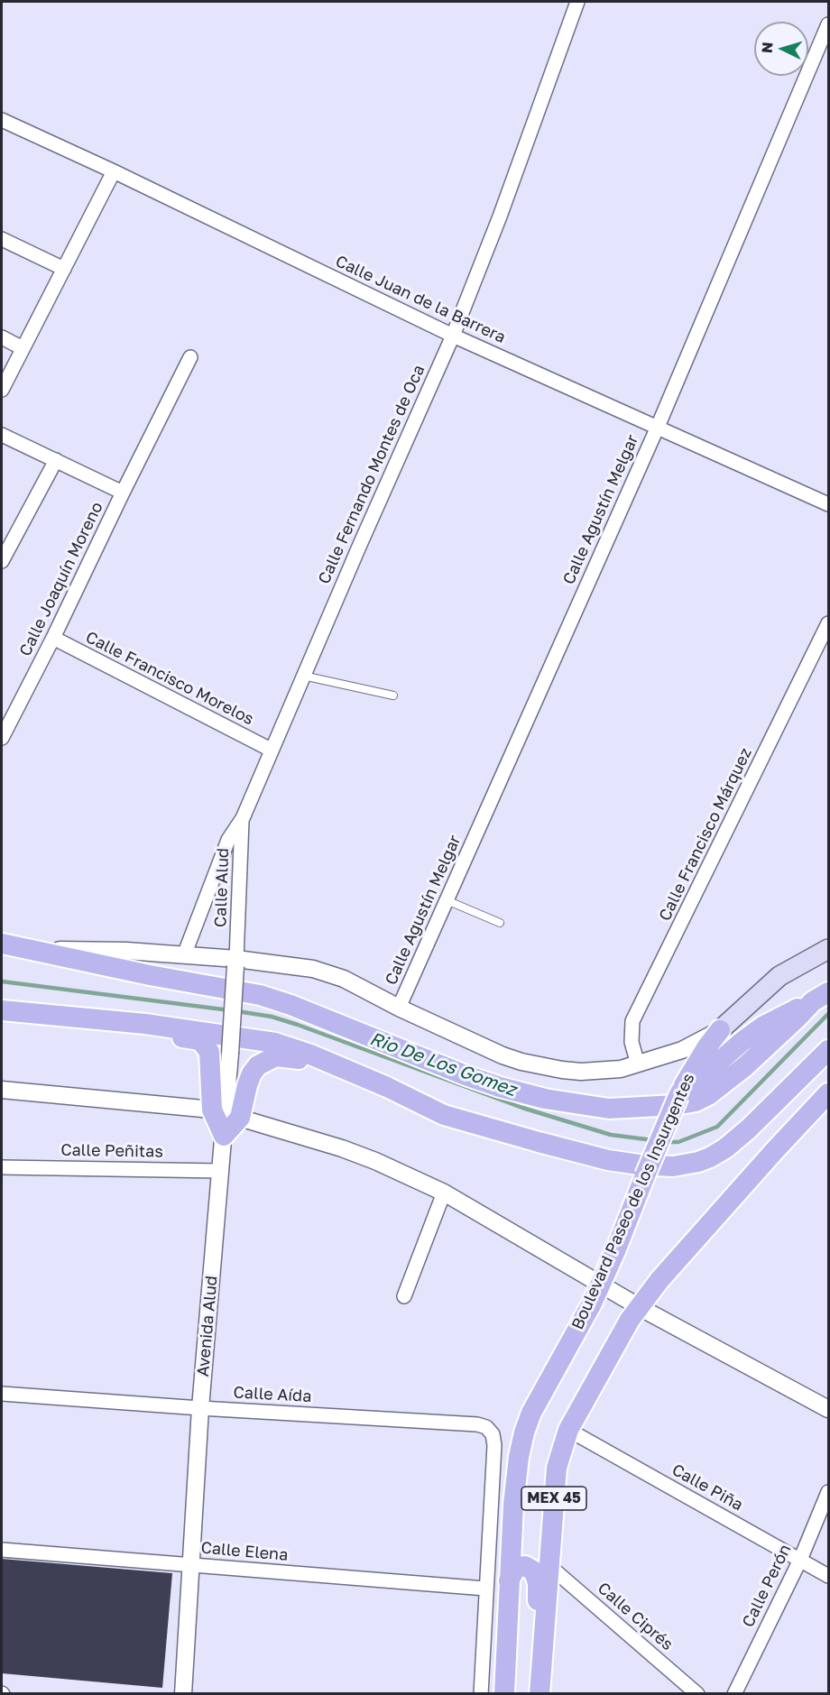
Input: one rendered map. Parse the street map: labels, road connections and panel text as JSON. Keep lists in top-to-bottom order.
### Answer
{
  "streets": {
    "main road": ["Boulevard Paseo de los Insurgentes", "MEX 45"],
    "street": [
      "Calle Juan de la Barrera",
      "Calle Fernando Montes de Oca",
      "Calle Agustín Melgar",
      "Calle Joaquín Moreno",
      "Calle Francisco Morelos",
      "Calle Francisco Márquez",
      "Calle Alud",
      "Calle Peñitas",
      "Avenida Alud",
      "Calle Aída",
      "Calle Piña",
      "Calle Elena",
      "Calle Perón",
      "Calle Ciprés"
    ]
  },
  "crossings": [
    ["Calle Juan de la Barrera", "Calle Fernando Montes de Oca"],
    ["Calle Juan de la Barrera", "Calle Agustín Melgar"],
    ["Calle Fernando Montes de Oca", "Calle Francisco Morelos"],
    ["Calle Fernando Montes de Oca", "Calle Alud"],
    ["Calle Joaquín Moreno", "Calle Francisco Morelos"],
    ["Calle Peñitas", "Avenida Alud"],
    ["Boulevard Paseo de los Insurgentes", "MEX 45"],
    ["Avenida Alud", "Calle Aída"],
    ["Avenida Alud", "Calle Elena"],
    ["Calle Aída", "Calle Elena"],
    ["Calle Piña", "MEX 45"],
    ["Calle Piña", "Calle Perón"],
    ["MEX 45", "Calle Ciprés"]
  ],
  "water": ["Rio De Los Gomez"],
  "north": "left"
}
